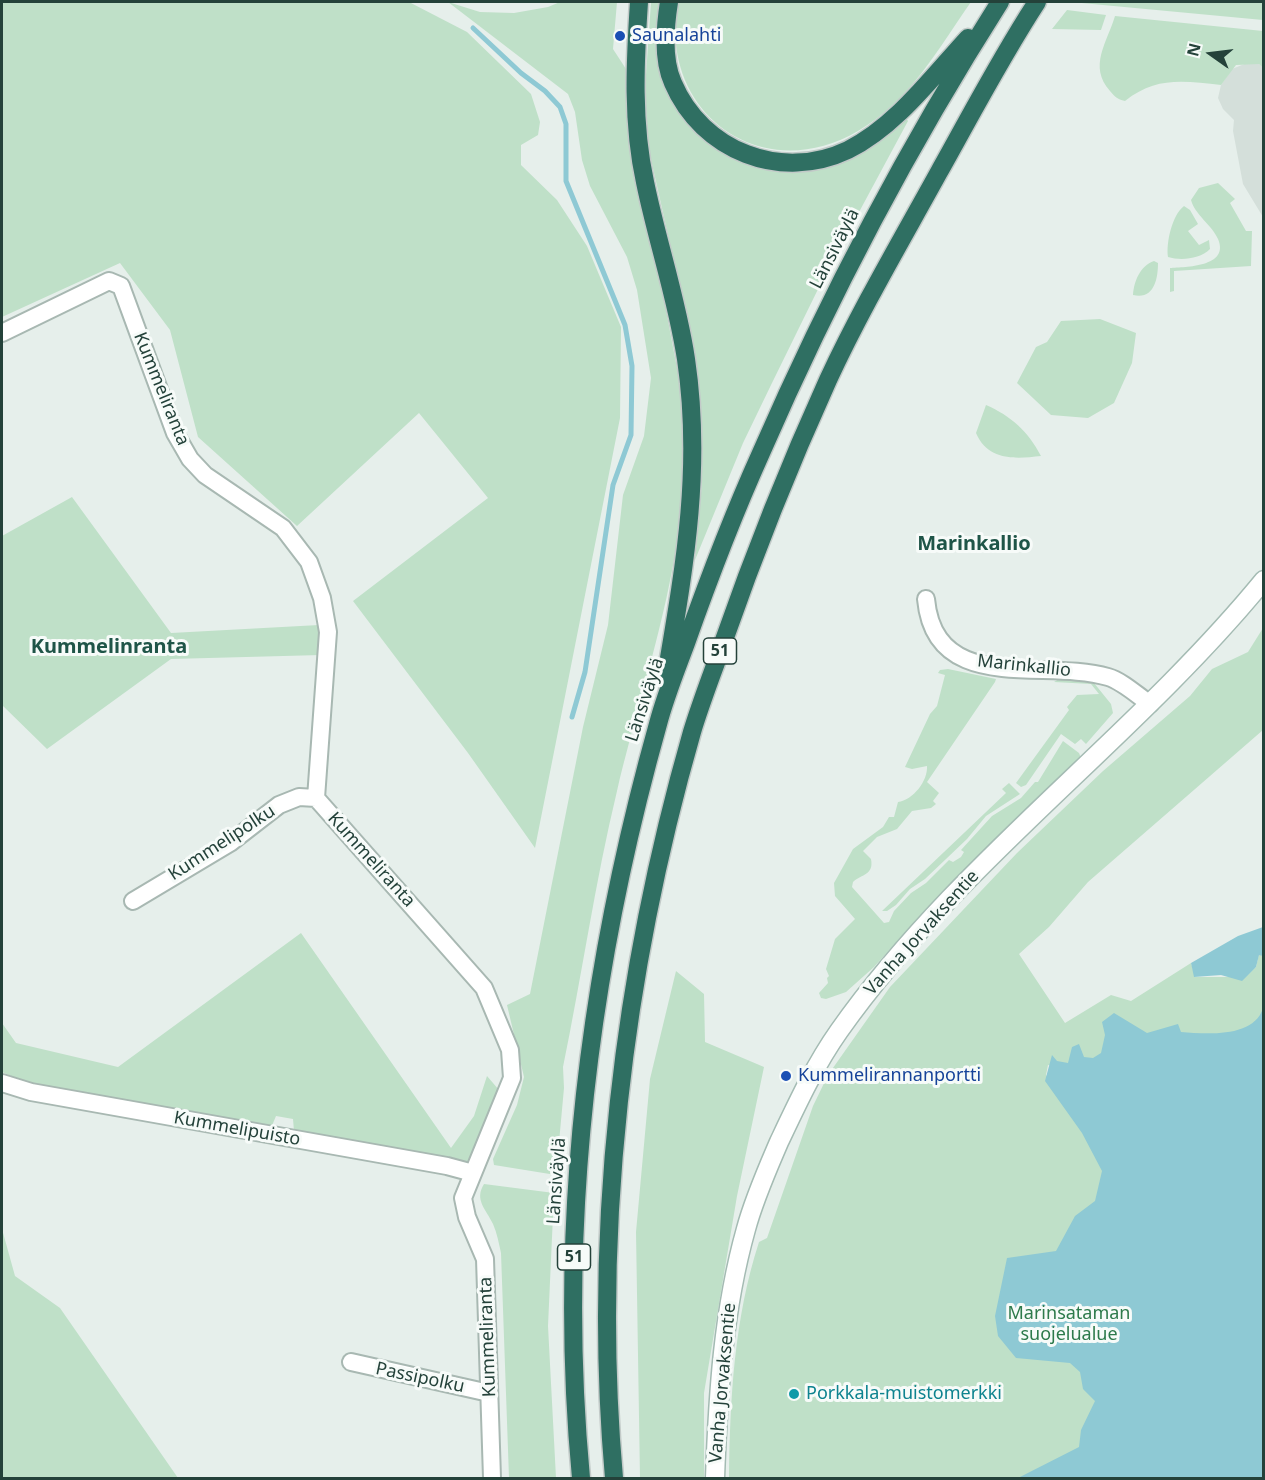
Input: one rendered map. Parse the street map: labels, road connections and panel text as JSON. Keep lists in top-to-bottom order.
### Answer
{
  "streets": {
    "highway": ["Länsiväylä", "51"],
    "main road": ["Vanha Jorvaksentie"],
    "street": [
      "Kummeliranta",
      "Marinkallio",
      "Kummelipolku",
      "Kummelipuisto",
      "Passipolku"
    ]
  },
  "crossings": [
    ["Kummeliranta", "Kummelipolku"],
    ["Kummeliranta", "Kummelipuisto"],
    ["Kummeliranta", "Passipolku"],
    ["Marinkallio", "Vanha Jorvaksentie"]
  ],
  "districts": ["Marinkallio", "Kummelinranta"],
  "parks": ["Marinsataman suojelualue"],
  "places": ["Saunalahti", "Kummelirannanportti", "Porkkala-muistomerkki"],
  "north": "left"
}
